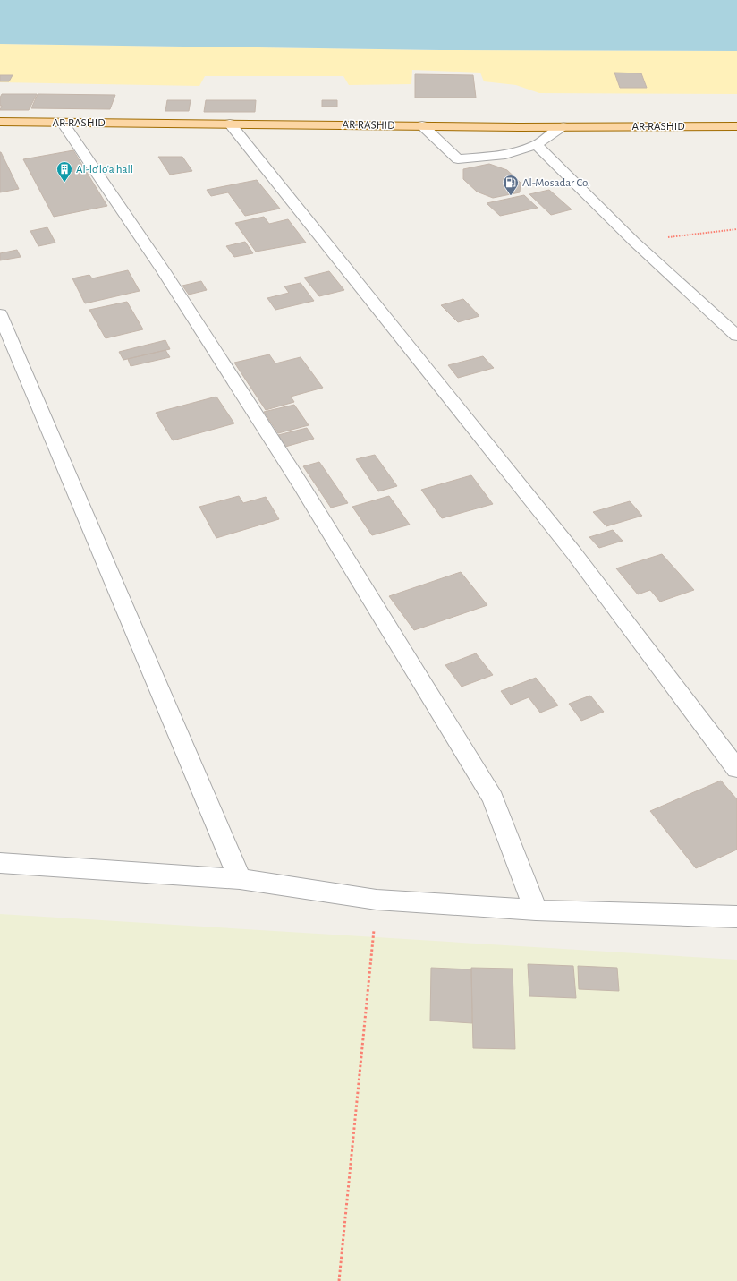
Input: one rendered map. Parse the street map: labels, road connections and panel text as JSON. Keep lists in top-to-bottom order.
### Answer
{
  "streets": {
    "main road": ["AR-RASHID"]
  },
  "places": {
    "building": ["Al-lo'lo'a hall"],
    "fuel station": ["Al-Mosadar Co."]
  }
}
